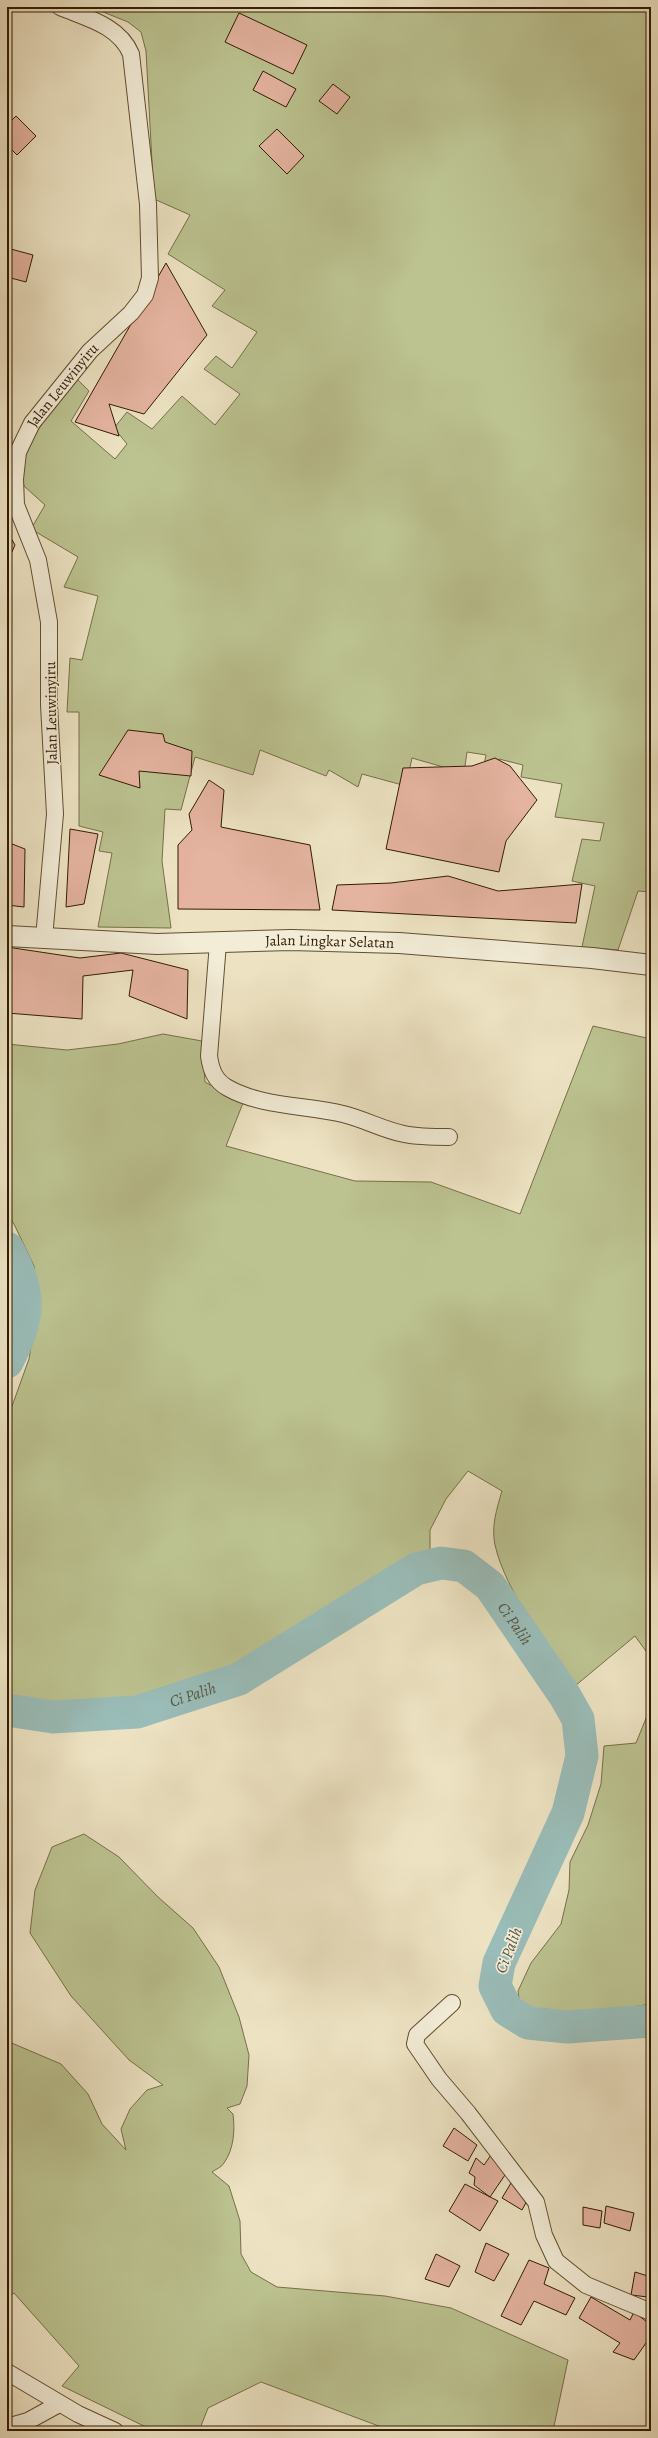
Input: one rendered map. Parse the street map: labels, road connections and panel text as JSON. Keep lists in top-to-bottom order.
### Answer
{
  "streets": {
    "street": ["Jalan Leuwinyiru", "Jalan Lingkar Selatan"]
  },
  "crossings": [
    ["Jalan Leuwinyiru", "Jalan Lingkar Selatan"]
  ],
  "water": ["Ci Palih"]
}
